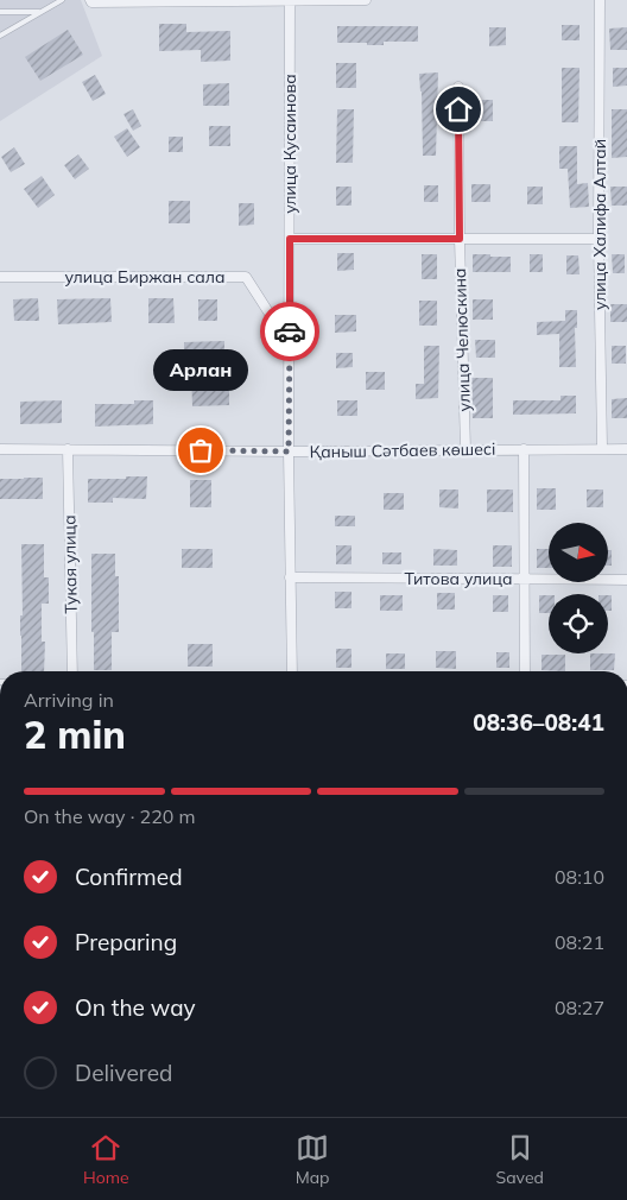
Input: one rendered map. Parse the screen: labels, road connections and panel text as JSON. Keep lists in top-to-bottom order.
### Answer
{
  "streets": {
    "street": [
      "улица Кусаинова",
      "улица Халифа Алтай",
      "улица Биржан сала",
      "улица Челюскина",
      "Қаныш Сәтбаев көшесі",
      "Тукая улица",
      "Титова улица"
    ]
  },
  "crossings": [
    ["улица Кусаинова", "улица Биржан сала"],
    ["улица Кусаинова", "Қаныш Сәтбаев көшесі"],
    ["улица Кусаинова", "Титова улица"],
    ["улица Халифа Алтай", "Қаныш Сәтбаев көшесі"],
    ["улица Челюскина", "Қаныш Сәтбаев көшесі"],
    ["Қаныш Сәтбаев көшесі", "Тукая улица"]
  ],
  "places": ["Арлан"],
  "north": "right",
  "page": {
    "bubble": "Арлан",
    "heading": ["2 min", "Arriving in", "08:36–08:41"],
    "bar": "On the way · 220 m",
    "list": [
      ["Confirmed", "08:10"],
      ["Preparing", "08:21"],
      ["On the way", "08:27"],
      "Delivered"
    ],
    "tabs": ["Home", "Map", "Saved"]
  }
}
